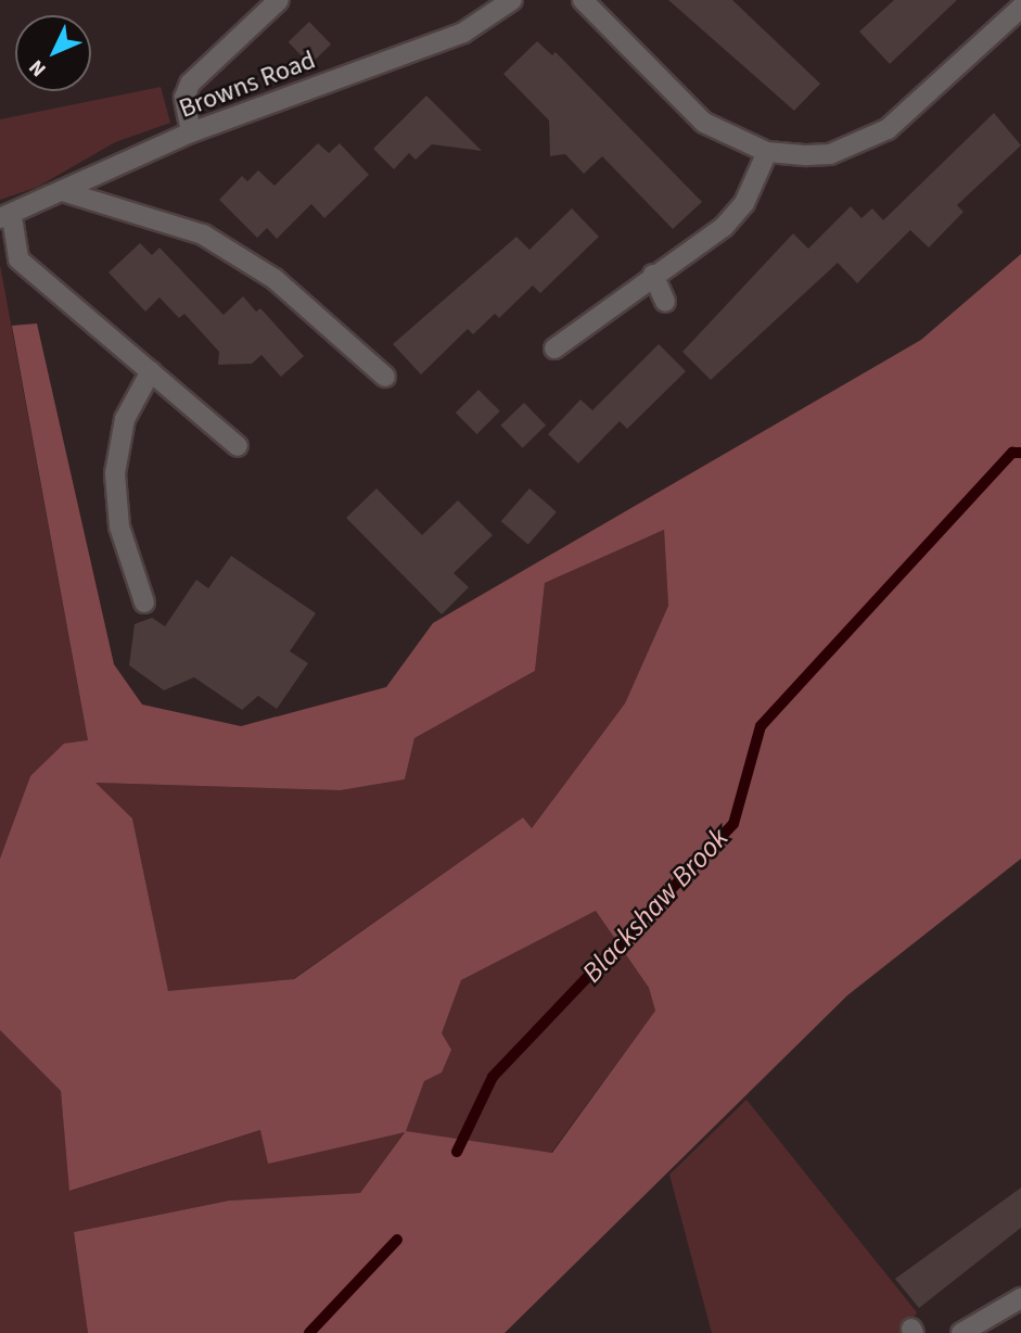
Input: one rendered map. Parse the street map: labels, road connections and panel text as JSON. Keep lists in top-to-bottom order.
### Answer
{
  "streets": {
    "street": ["Browns Road"]
  },
  "water": ["Blackshaw Brook"],
  "north": "bottom left"
}
